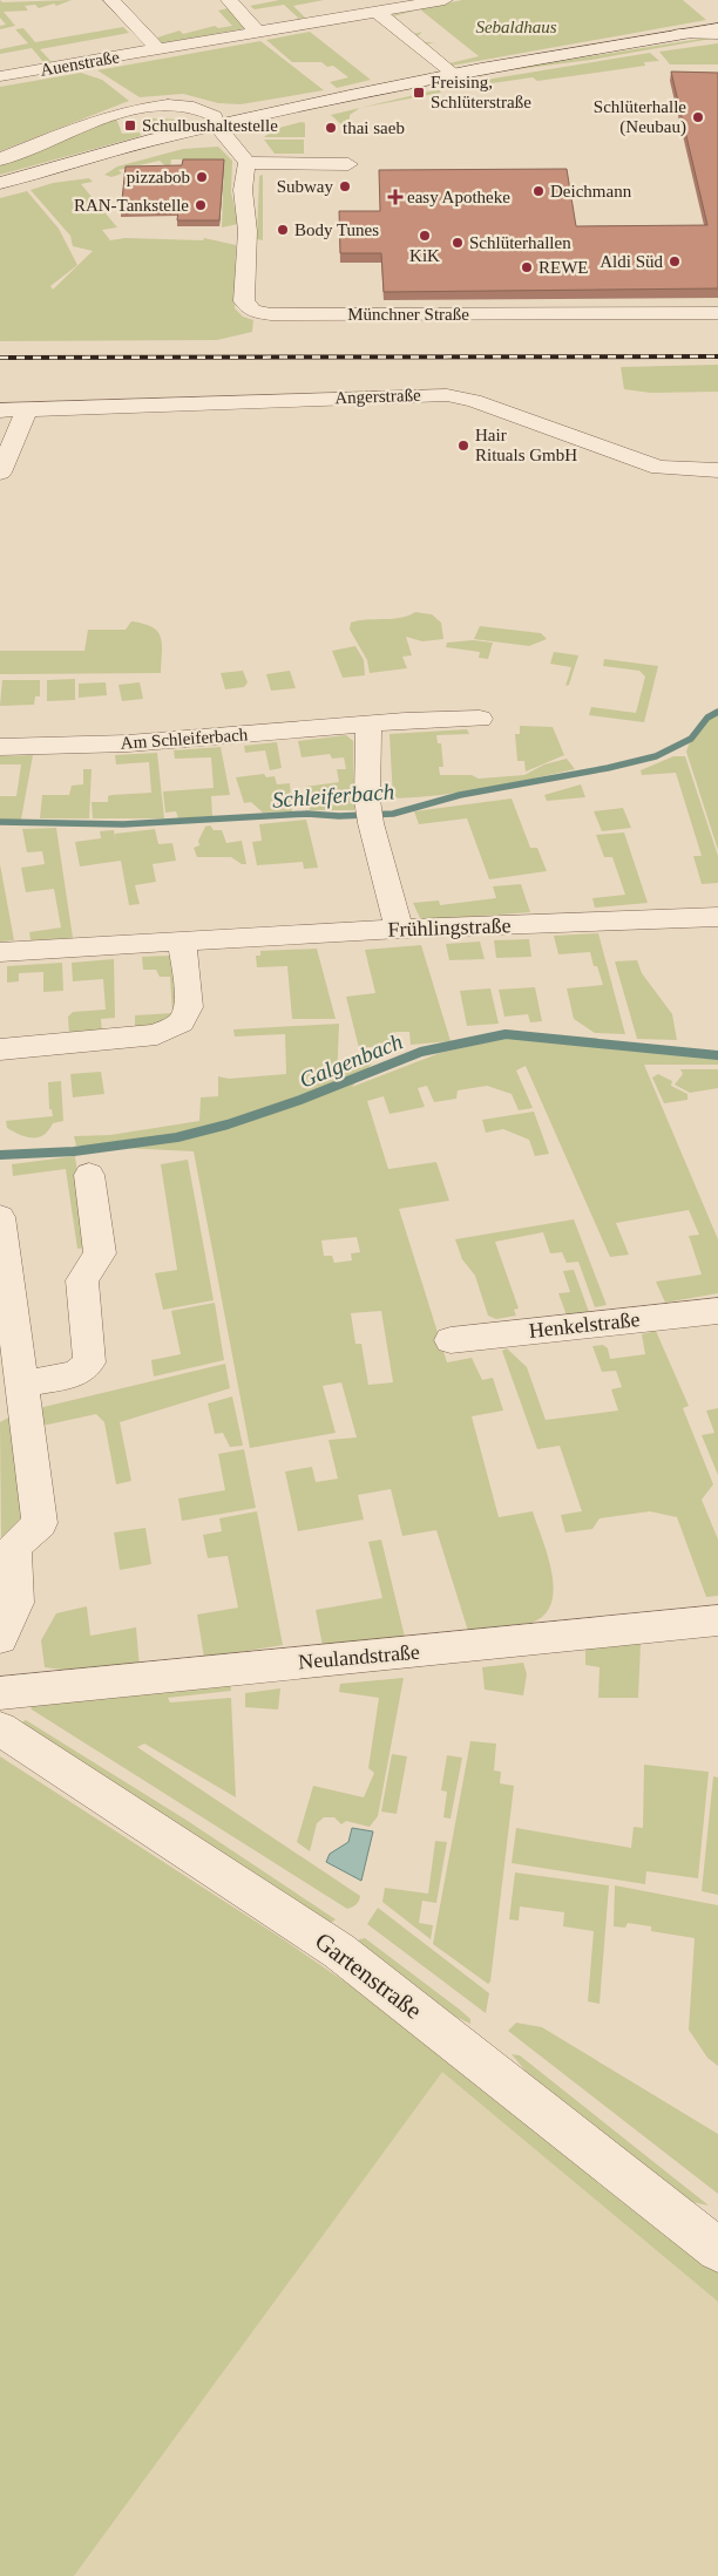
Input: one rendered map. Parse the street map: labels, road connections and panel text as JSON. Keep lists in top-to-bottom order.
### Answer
{
  "streets": {
    "street": [
      "Auenstraße",
      "Münchner Straße",
      "Angerstraße",
      "Am Schleiferbach",
      "Frühlingstraße",
      "Henkelstraße",
      "Neulandstraße",
      "Gartenstraße"
    ]
  },
  "water": ["Schleiferbach", "Galgenbach"],
  "parks": ["Sebaldhaus"],
  "places": {
    "transit": ["Freising, Schlüterstraße", "Schulbushaltestelle"],
    "other": [
      "Schlüterhalle (Neubau)",
      "thai saeb",
      "pizzabob",
      "Subway",
      "Deichmann",
      "RAN-Tankstelle",
      "Body Tunes",
      "KiK",
      "Schlüterhallen",
      "Aldi Süd",
      "REWE",
      "Hair Rituals GmbH"
    ],
    "health": ["easy Apotheke"]
  }
}
